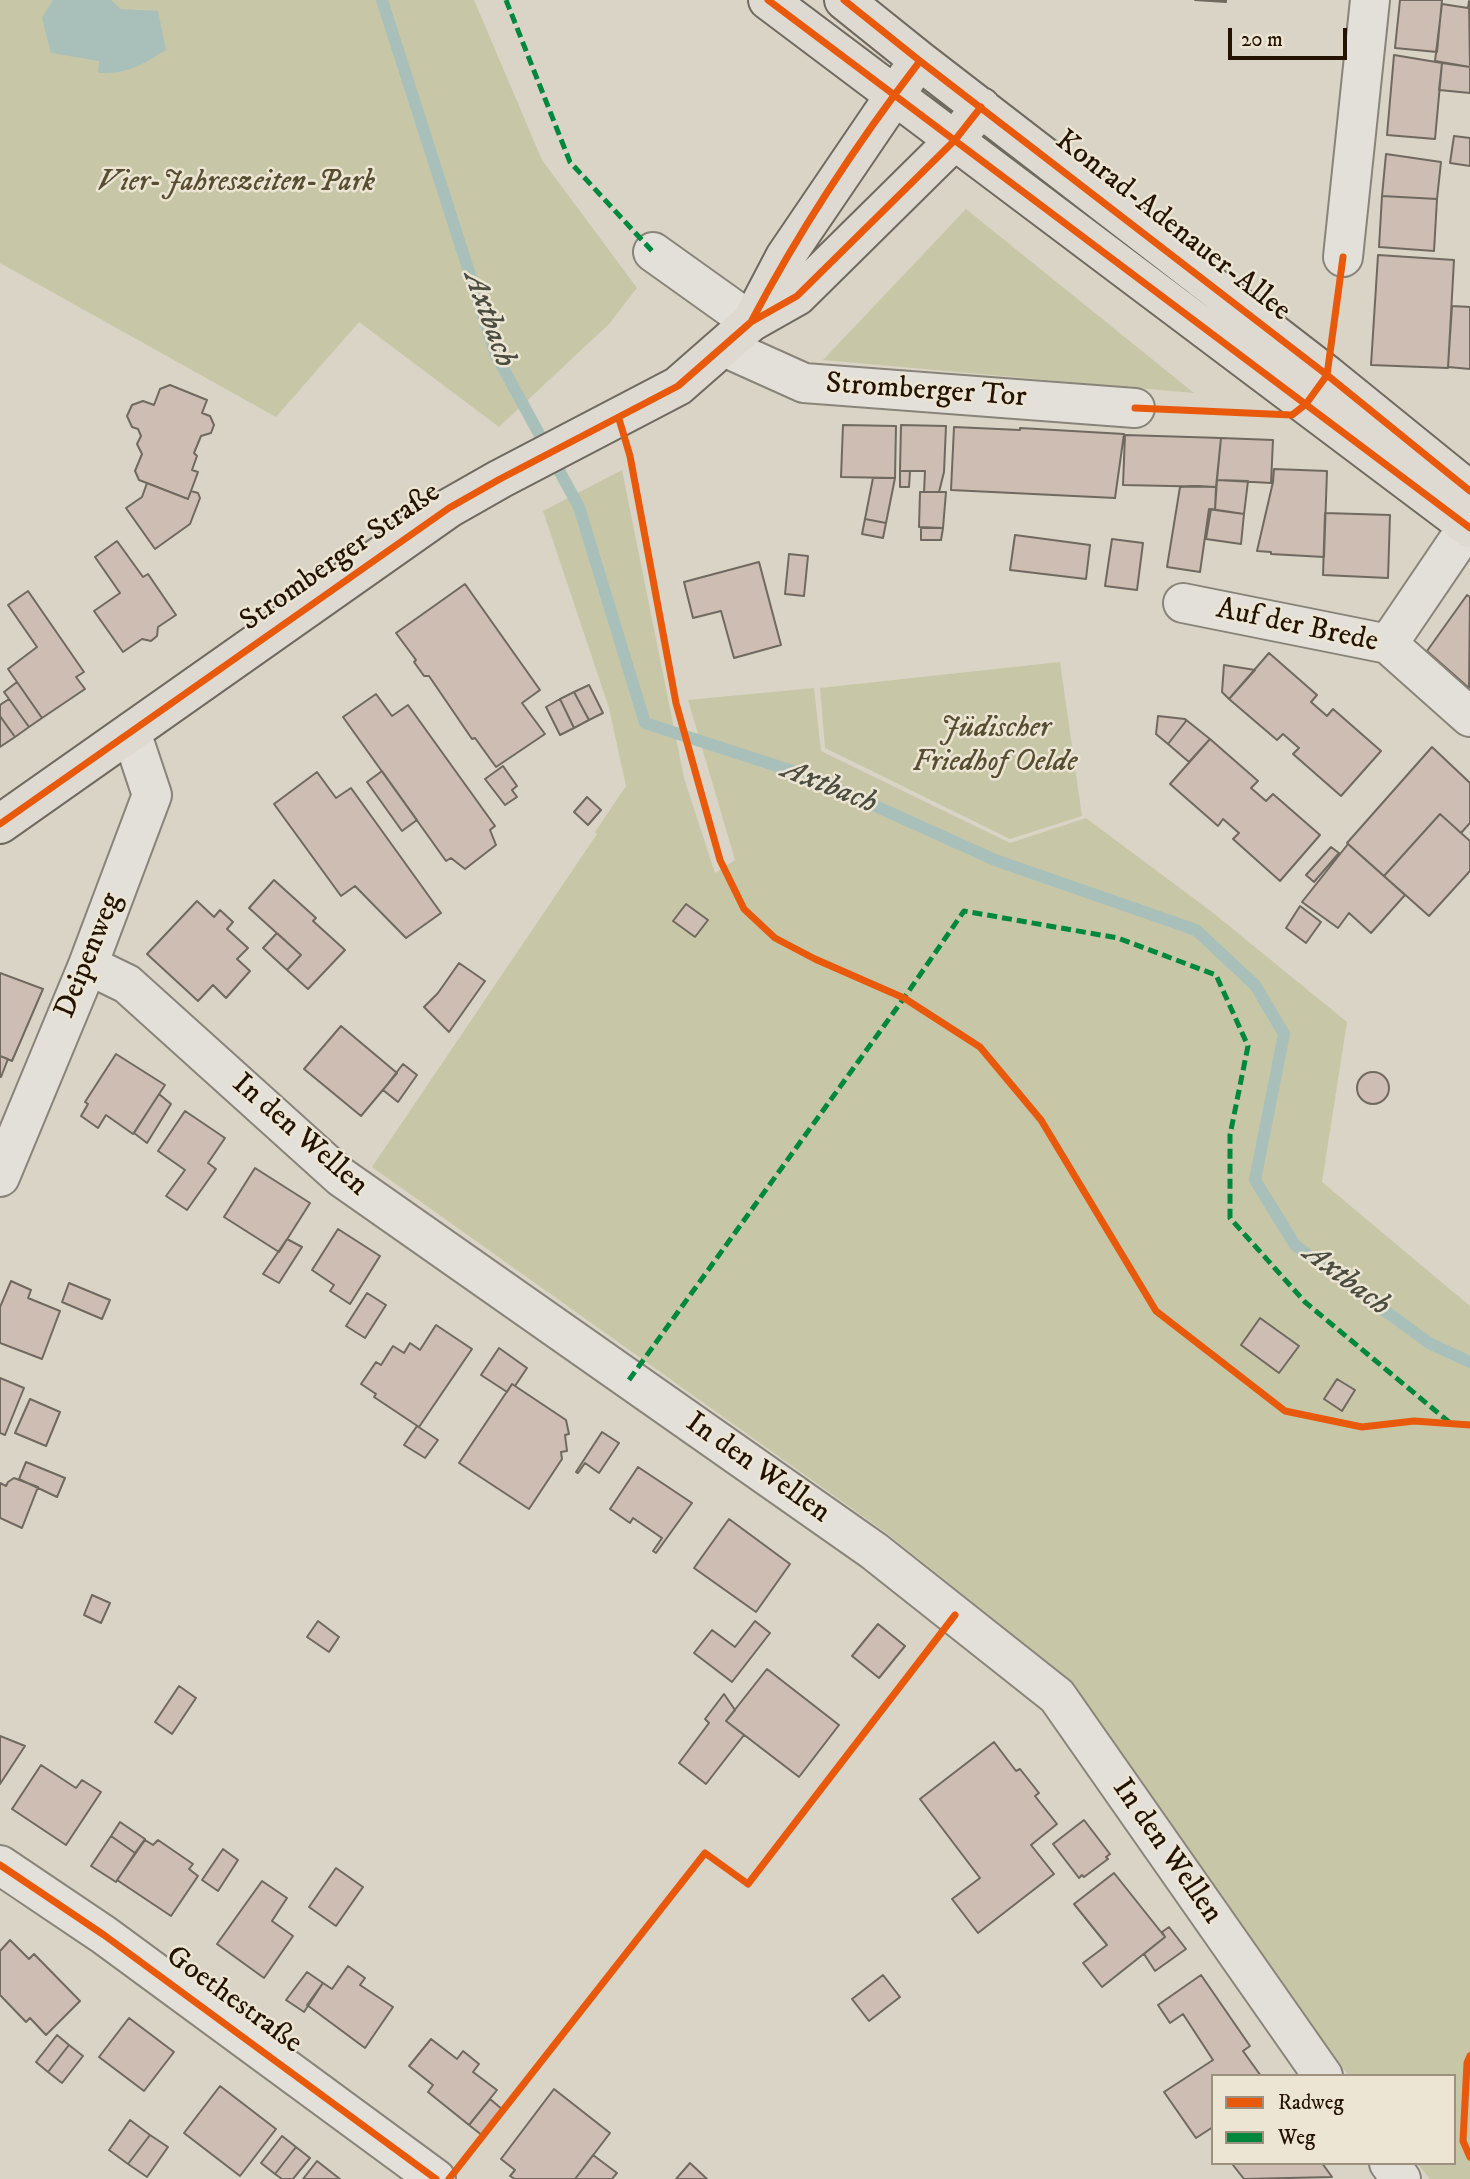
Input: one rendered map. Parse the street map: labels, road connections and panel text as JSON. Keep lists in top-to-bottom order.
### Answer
{
  "streets": {
    "main road": ["Konrad-Adenauer-Allee", "Stromberger Straße"],
    "street": [
      "Stromberger Tor",
      "Auf der Brede",
      "Deipenweg",
      "In den Wellen",
      "Goethestraße"
    ]
  },
  "crossings": [
    ["Konrad-Adenauer-Allee", "Stromberger Straße"],
    ["Stromberger Tor", "Stromberger Straße"],
    ["Stromberger Straße", "Deipenweg"],
    ["Deipenweg", "In den Wellen"]
  ],
  "water": ["Axtbach"],
  "parks": ["Vier-Jahreszeiten-Park", "Jüdischer Friedhof Oelde"],
  "legend": ["Radweg", "Weg"],
  "scale_bar": "20 m"
}
